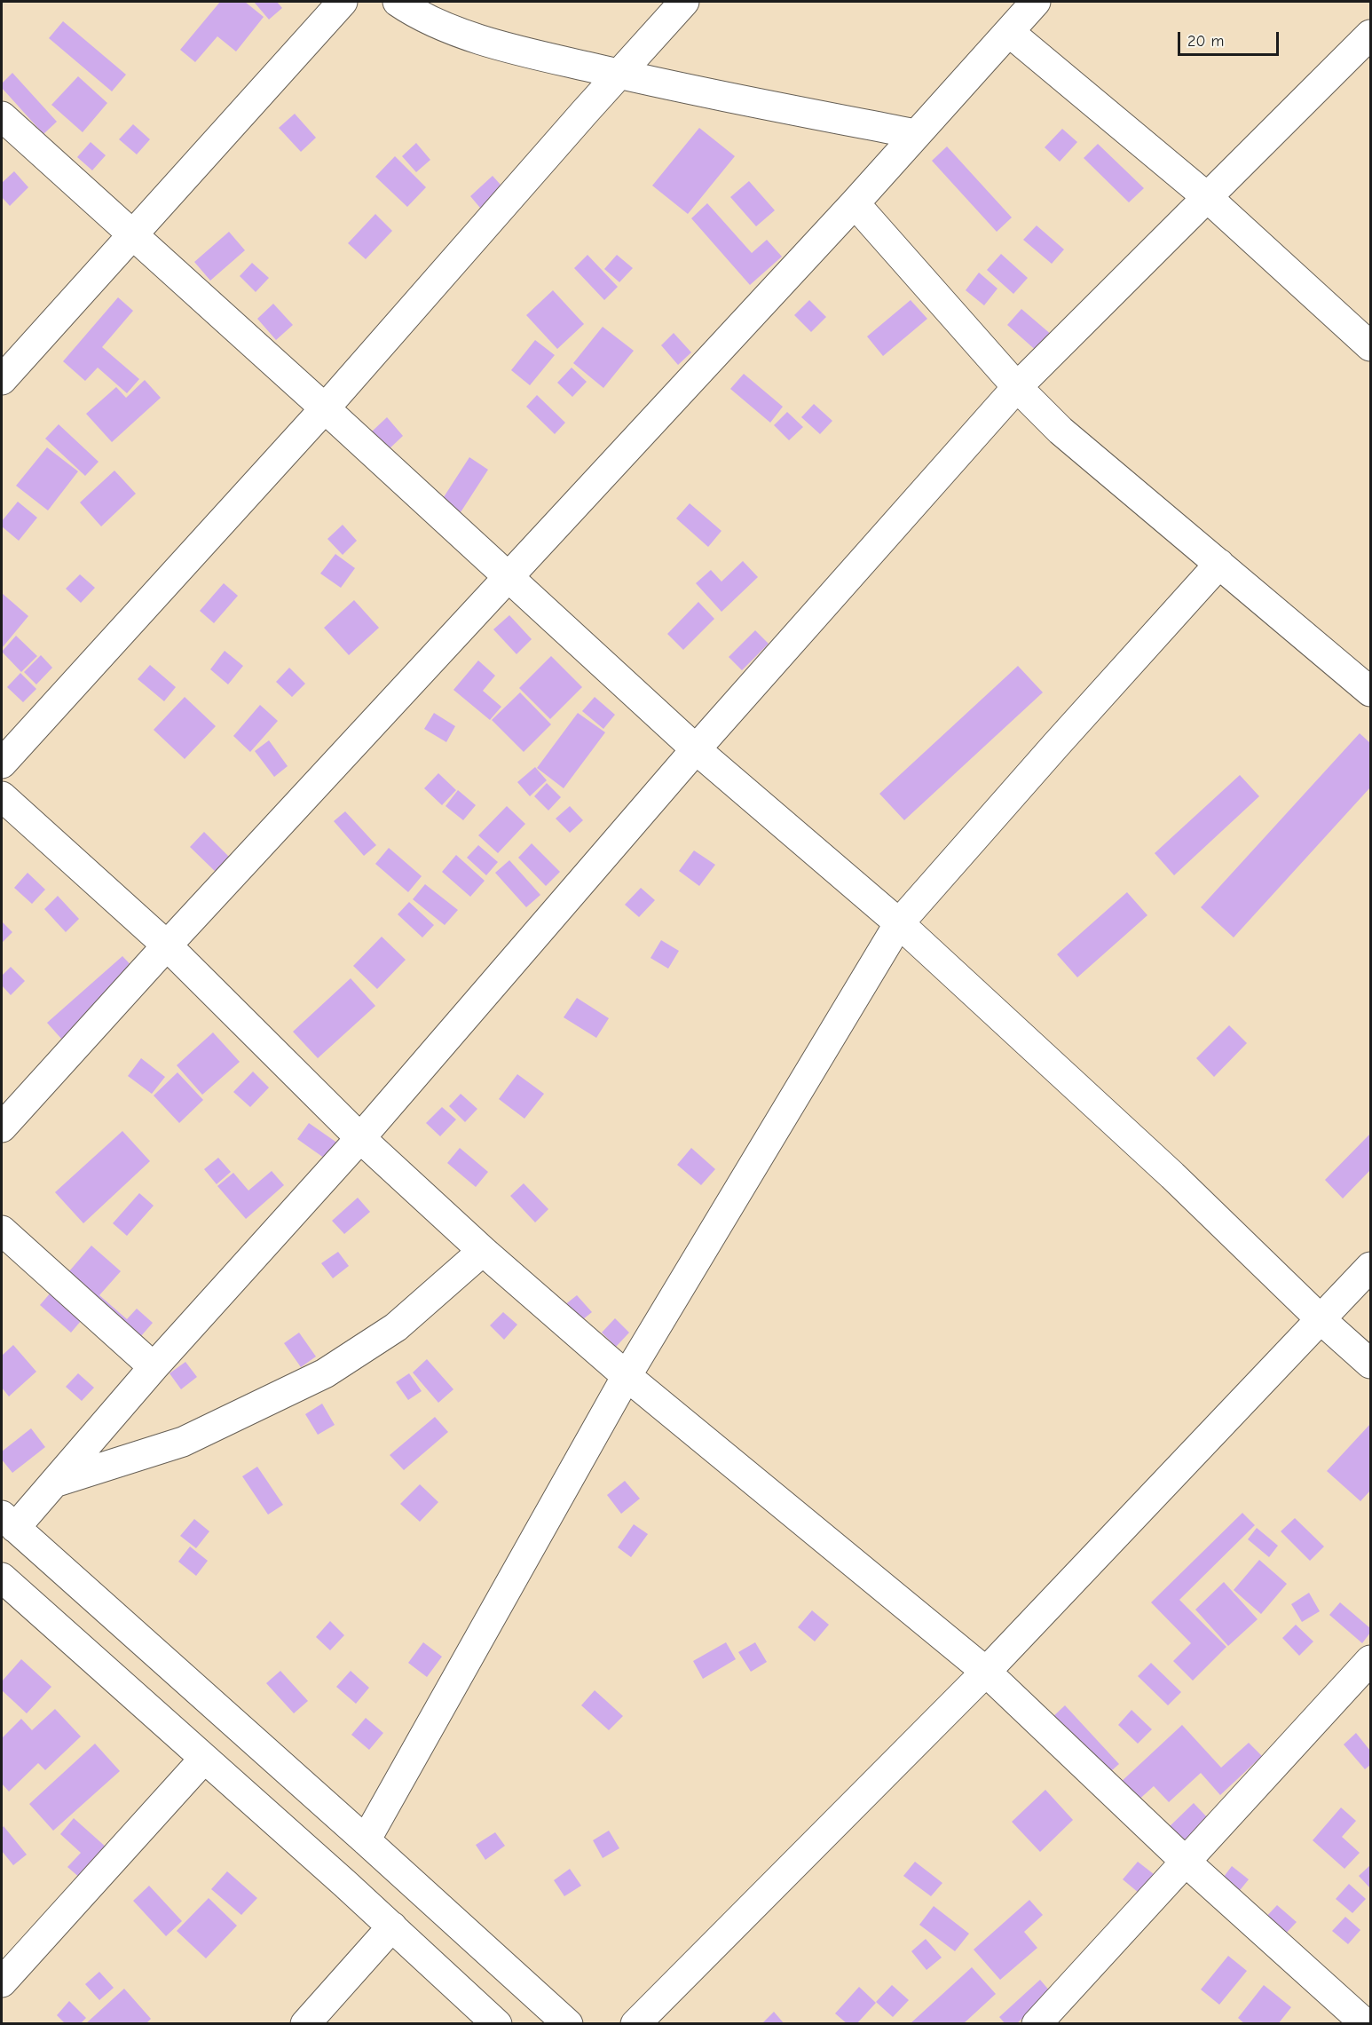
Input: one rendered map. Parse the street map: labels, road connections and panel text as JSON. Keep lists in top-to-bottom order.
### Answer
{
  "scale_bar": "20 m"
}
